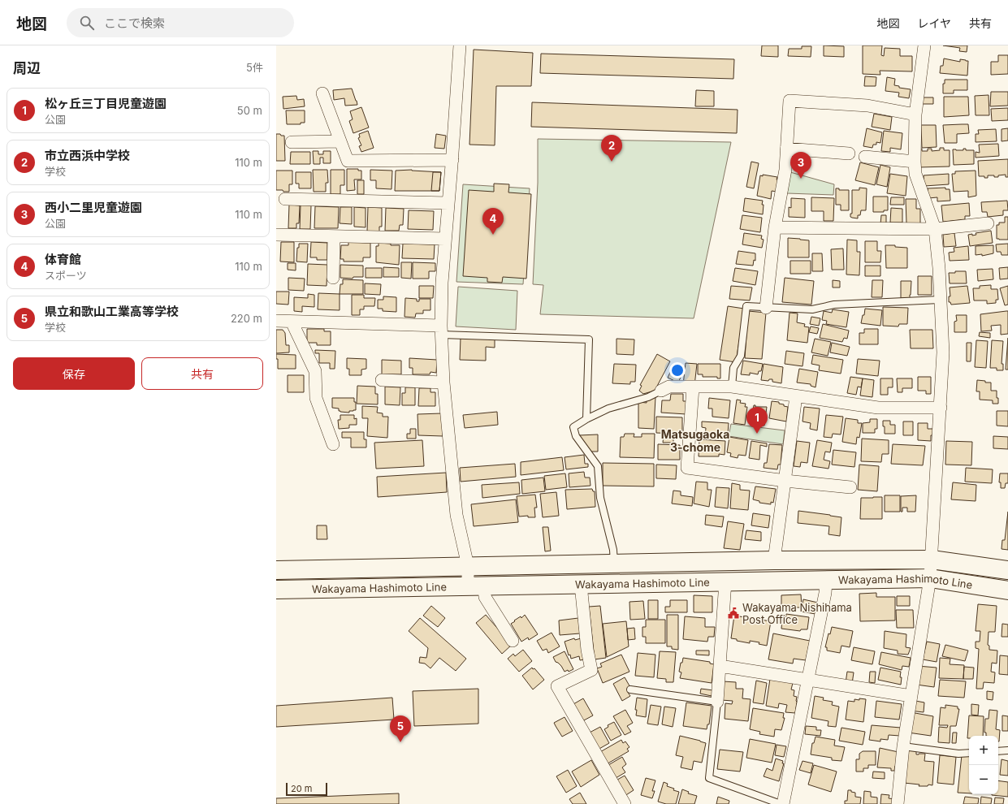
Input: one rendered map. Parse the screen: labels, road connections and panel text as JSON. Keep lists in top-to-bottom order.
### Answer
{
  "streets": {
    "main road": ["Wakayama Hashimoto Line"]
  },
  "districts": ["Matsugaoka 3-chome"],
  "places": {
    "public building": ["Wakayama Nishihama Post Office"]
  },
  "scale_bar": "20 m",
  "page": {
    "header": "地図",
    "search": "ここで検索",
    "nav": ["地図", "レイヤ", "共有"],
    "heading": ["周辺", "5件"],
    "list": [
      {
        "mark": "1",
        "name": "松ヶ丘三丁目児童遊園",
        "note": "公園",
        "value": "50 m"
      },
      {
        "mark": "2",
        "name": "市立西浜中学校",
        "note": "学校",
        "value": "110 m"
      },
      {
        "mark": "3",
        "name": "西小二里児童遊園",
        "note": "公園",
        "value": "110 m"
      },
      {
        "mark": "4",
        "name": "体育館",
        "note": "スポーツ",
        "value": "110 m"
      },
      {
        "mark": "5",
        "name": "県立和歌山工業高等学校",
        "note": "学校",
        "value": "220 m"
      }
    ],
    "pins": [
      "2",
      "3",
      "4",
      "1",
      "5"
    ],
    "buttons": ["保存", "共有"],
    "map_buttons": ["+", "−"],
    "scale": "20 m"
  }
}
